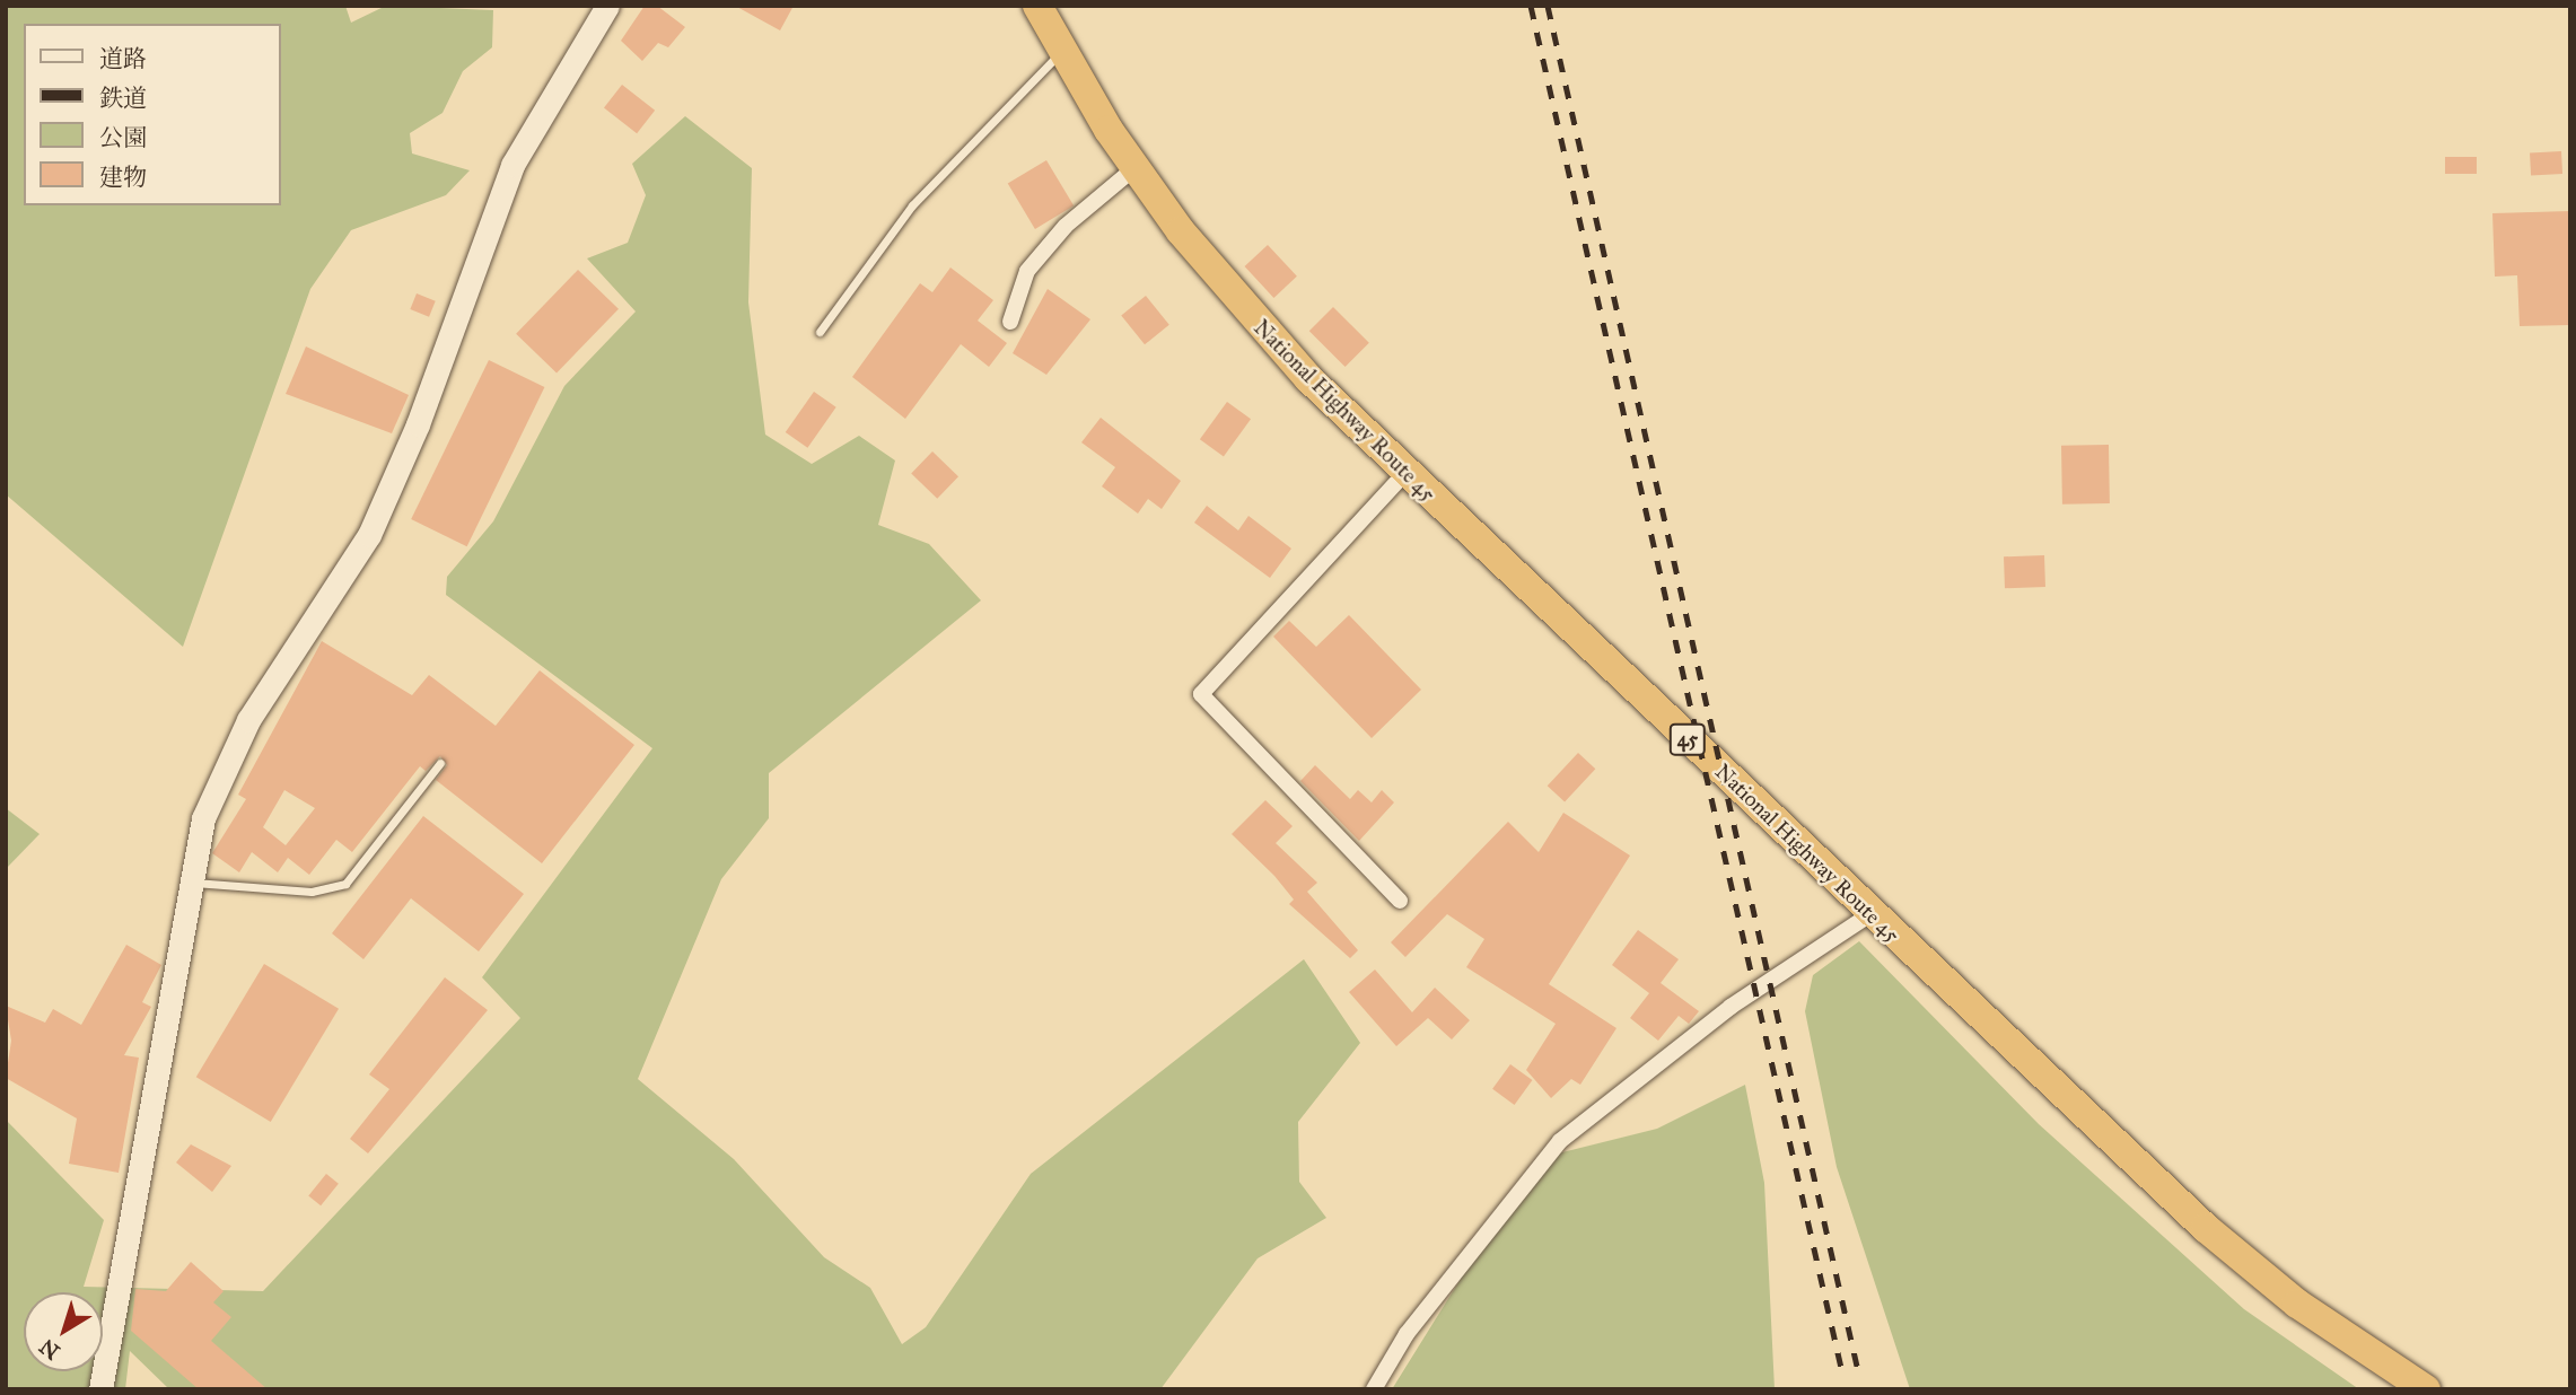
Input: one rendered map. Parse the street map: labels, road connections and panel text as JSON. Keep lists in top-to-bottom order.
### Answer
{
  "streets": {
    "highway": ["National Highway Route 45", "45"]
  },
  "legend": [
    "道路",
    "鉄道",
    "公園",
    "建物"
  ],
  "north": "bottom left"
}
